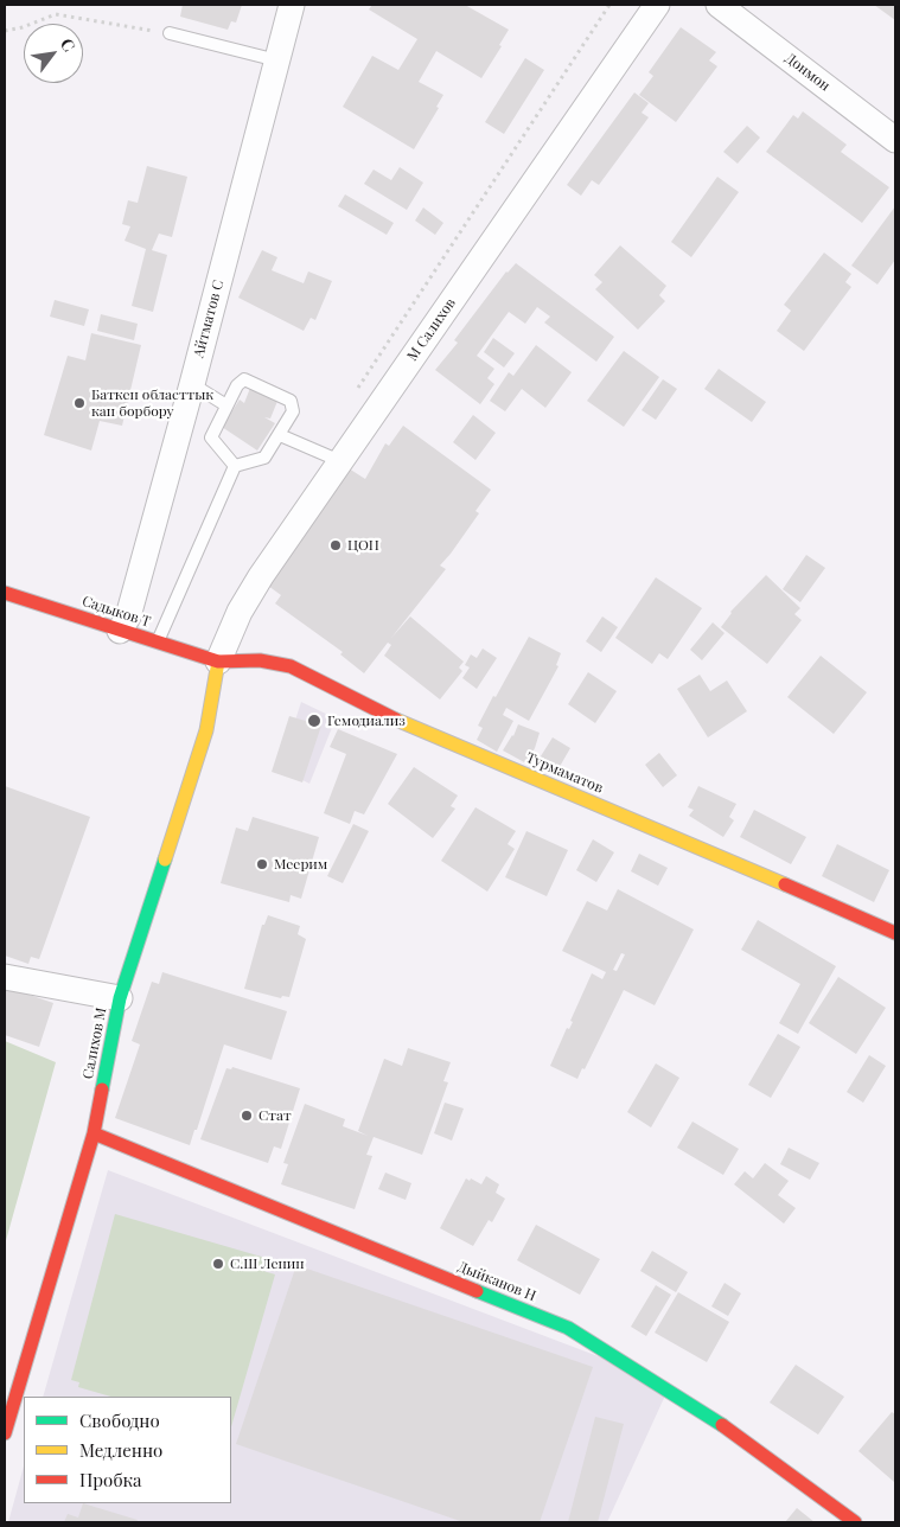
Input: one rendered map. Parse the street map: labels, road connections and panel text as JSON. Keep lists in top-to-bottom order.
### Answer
{
  "streets": {
    "main road": [
      "Садыков Т",
      "Турмаматов",
      "Салихов М",
      "Дыйканов Н"
    ],
    "street": ["Донмон", "Айтматов С", "М Салихов"]
  },
  "crossings": [
    ["Айтматов С", "Садыков Т"],
    ["М Салихов", "Садыков Т"],
    ["М Салихов", "Турмаматов"],
    ["М Салихов", "Салихов М"],
    ["Садыков Т", "Турмаматов"],
    ["Садыков Т", "Салихов М"],
    ["Турмаматов", "Салихов М"],
    ["Салихов М", "Дыйканов Н"]
  ],
  "places": [
    "Баткен областтык кан борбору",
    "ЦОН",
    "Гемодиализ",
    "Меерим",
    "Стат",
    "С.Ш Ленин"
  ],
  "legend": ["Свободно", "Медленно", "Пробка"],
  "north": "top right"
}
